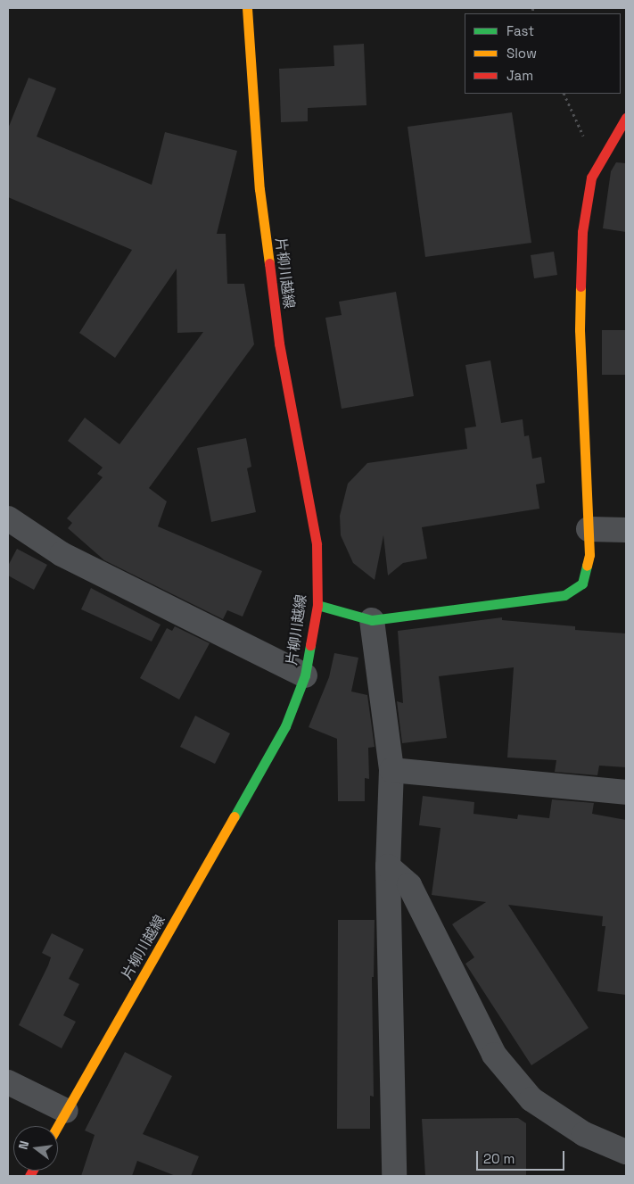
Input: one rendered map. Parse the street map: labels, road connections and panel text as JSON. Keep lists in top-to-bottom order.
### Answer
{
  "streets": {
    "main road": ["片柳川越線"]
  },
  "legend": ["Fast", "Slow", "Jam"],
  "scale_bar": "20 m",
  "north": "left"
}
